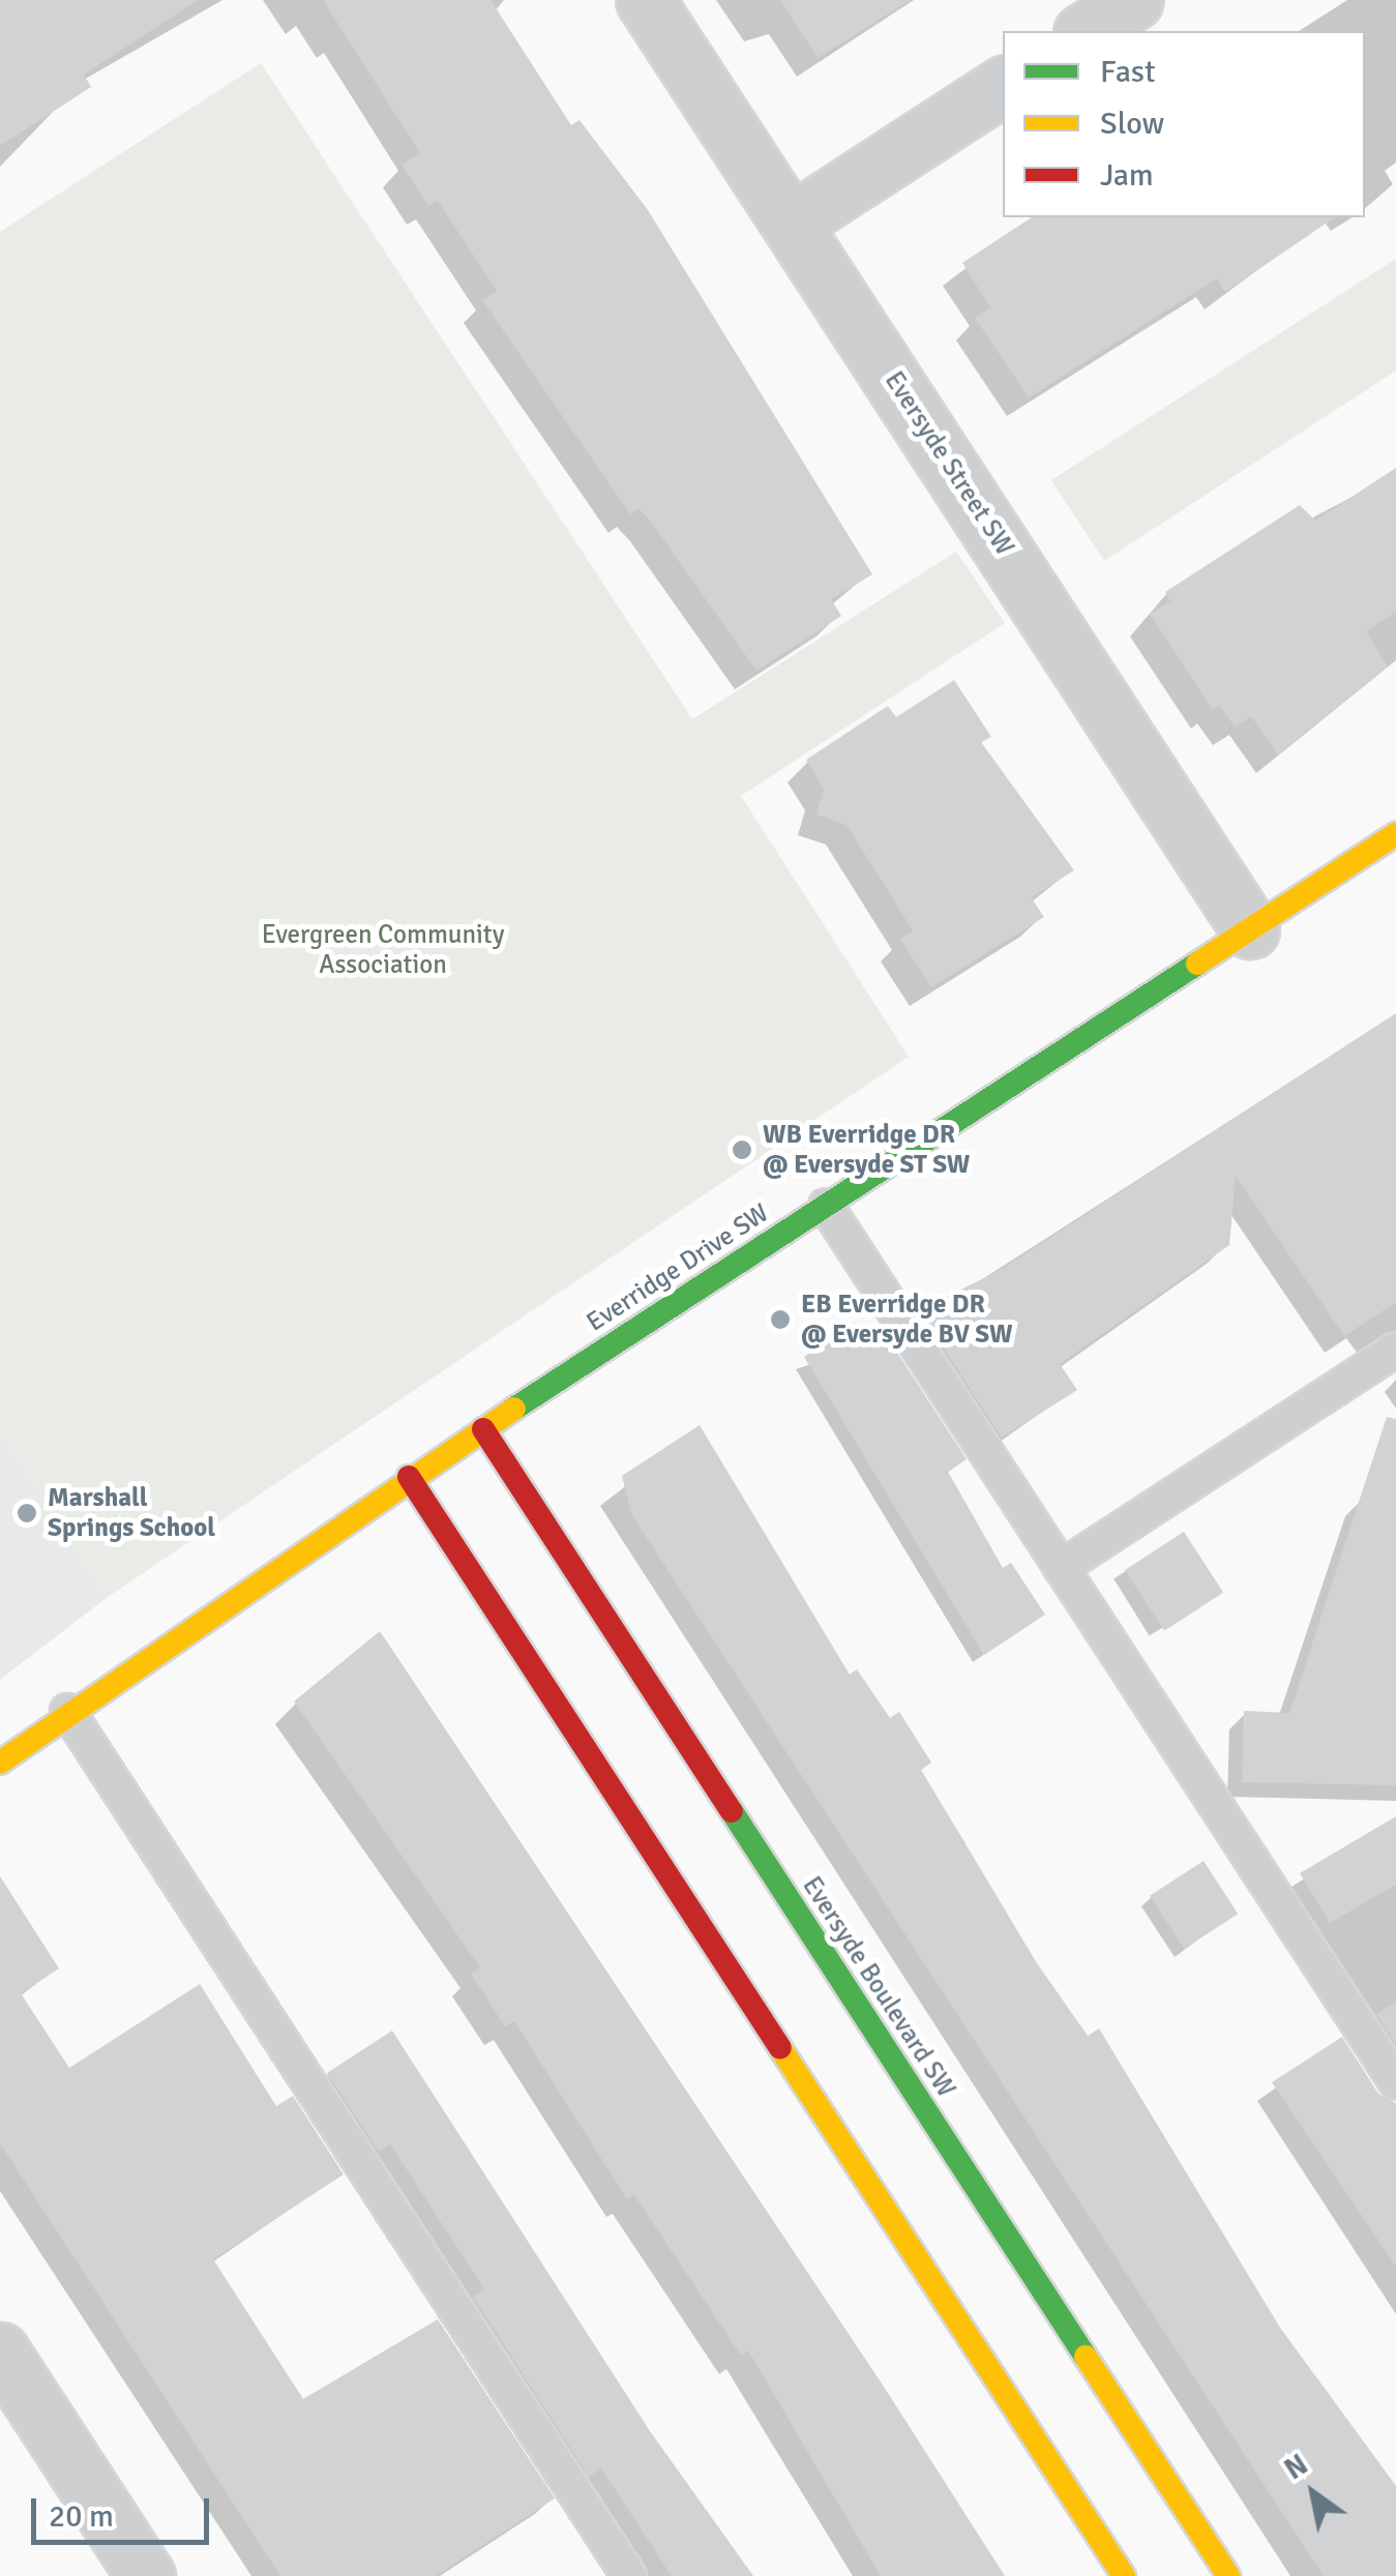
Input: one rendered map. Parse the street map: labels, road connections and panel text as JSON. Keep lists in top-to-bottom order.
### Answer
{
  "streets": {
    "street": ["Eversyde Street SW", "Everridge Drive SW", "Eversyde Boulevard SW"]
  },
  "crossings": [
    ["Eversyde Street SW", "Everridge Drive SW"],
    ["Everridge Drive SW", "Eversyde Boulevard SW"]
  ],
  "parks": ["Evergreen Community Association"],
  "places": ["WB Everridge DR @ Eversyde ST SW", "EB Everridge DR @ Eversyde BV SW", "Marshall Springs School"],
  "legend": ["Fast", "Slow", "Jam"],
  "scale_bar": "20 m",
  "north": "top left"
}
